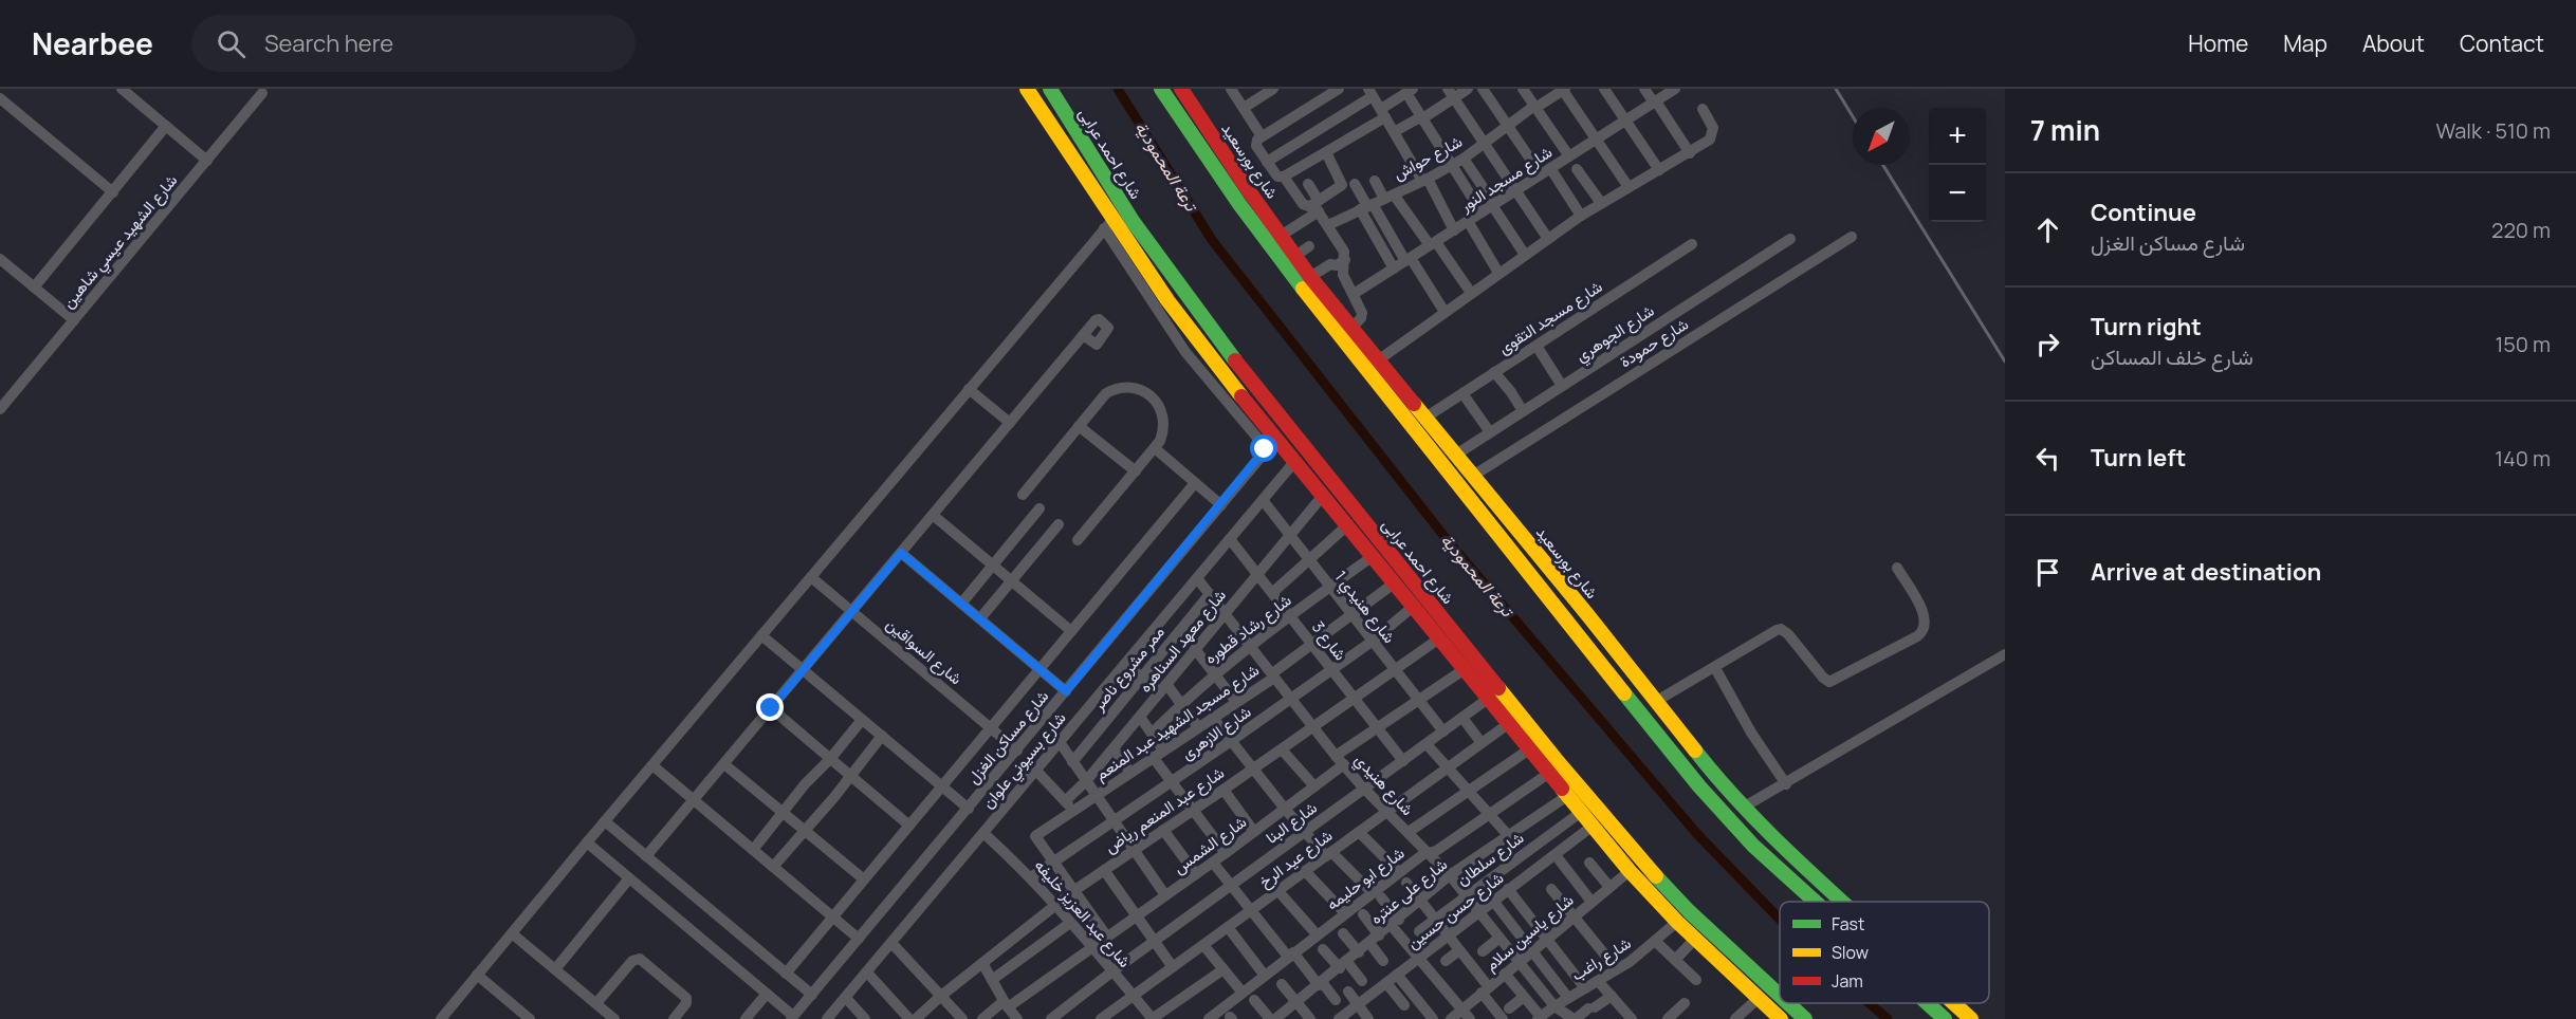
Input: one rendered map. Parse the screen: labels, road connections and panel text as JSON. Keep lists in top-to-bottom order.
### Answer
{
  "streets": {
    "main road": ["شارع احمد عرابى", "شارع بورسعيد"],
    "street": [
      "شارع حواش",
      "شارع مسجد النور",
      "شارع الشهيد عيسي شاهين",
      "شارع مسجد التقوى",
      "شارع الجوهري",
      "شارع حمودة",
      "شارع هنيدي 1",
      "شارع رشاد قطوره",
      "شارع معهد السناهره",
      "شارع 3",
      "شارع السواقين",
      "ممر مشروع ناصر",
      "شارع مسجد الشهيد عبد المنعم",
      "شارع الازهرى",
      "شارع مساكن الغزل",
      "شارع بسيوني علوان",
      "شارع هنيدي",
      "شارع عبد المنعم رياض",
      "شارع البنا",
      "شارع الشمس",
      "شارع عيد الرخ",
      "شارع سلطان",
      "شارع ابو حليمه",
      "شارع على عنتره",
      "شارع حسن حسين",
      "شارع عبد العزيز خليفه",
      "شارع ياسين سلام",
      "شارع راغب"
    ]
  },
  "crossings": [
    ["شارع احمد عرابى", "شارع رشاد قطوره"],
    ["شارع احمد عرابى", "شارع معهد السناهره"],
    ["شارع احمد عرابى", "شارع مسجد الشهيد عبد المنعم"],
    ["شارع احمد عرابى", "شارع الازهرى"],
    ["شارع احمد عرابى", "شارع مساكن الغزل"],
    ["شارع احمد عرابى", "شارع بسيوني علوان"],
    ["شارع احمد عرابى", "شارع عبد المنعم رياض"],
    ["شارع احمد عرابى", "شارع البنا"],
    ["شارع احمد عرابى", "شارع الشمس"],
    ["شارع احمد عرابى", "شارع عيد الرخ"],
    ["شارع احمد عرابى", "شارع سلطان"],
    ["شارع احمد عرابى", "شارع ابو حليمه"],
    ["شارع احمد عرابى", "شارع على عنتره"],
    ["شارع احمد عرابى", "شارع حسن حسين"],
    ["شارع احمد عرابى", "شارع ياسين سلام"],
    ["شارع احمد عرابى", "شارع راغب"],
    ["شارع بورسعيد", "شارع مسجد التقوى"],
    ["شارع بورسعيد", "شارع الجوهري"],
    ["شارع بورسعيد", "شارع حمودة"],
    ["شارع هنيدي 1", "شارع رشاد قطوره"],
    ["شارع هنيدي 1", "شارع معهد السناهره"],
    ["شارع هنيدي 1", "شارع مسجد الشهيد عبد المنعم"],
    ["شارع هنيدي 1", "شارع الازهرى"],
    ["شارع هنيدي 1", "شارع بسيوني علوان"],
    ["شارع هنيدي 1", "شارع عبد المنعم رياض"],
    ["شارع هنيدي 1", "شارع البنا"],
    ["شارع هنيدي 1", "شارع الشمس"],
    ["شارع رشاد قطوره", "شارع 3"],
    ["شارع رشاد قطوره", "شارع هنيدي"],
    ["شارع معهد السناهره", "شارع 3"],
    ["شارع معهد السناهره", "شارع هنيدي"],
    ["شارع 3", "شارع مسجد الشهيد عبد المنعم"],
    ["شارع 3", "شارع الازهرى"],
    ["شارع 3", "شارع بسيوني علوان"],
    ["شارع 3", "شارع عبد المنعم رياض"],
    ["شارع 3", "شارع البنا"],
    ["شارع 3", "شارع الشمس"],
    ["شارع السواقين", "شارع مساكن الغزل"],
    ["ممر مشروع ناصر", "شارع هنيدي"],
    ["شارع مسجد الشهيد عبد المنعم", "شارع الازهرى"],
    ["شارع مسجد الشهيد عبد المنعم", "شارع هنيدي"],
    ["شارع الازهرى", "شارع هنيدي"],
    ["شارع الازهرى", "شارع عبد العزيز خليفه"],
    ["شارع بسيوني علوان", "شارع هنيدي"],
    ["شارع بسيوني علوان", "شارع عبد العزيز خليفه"],
    ["شارع هنيدي", "شارع عبد المنعم رياض"],
    ["شارع هنيدي", "شارع البنا"],
    ["شارع هنيدي", "شارع الشمس"],
    ["شارع هنيدي", "شارع عيد الرخ"],
    ["شارع هنيدي", "شارع سلطان"],
    ["شارع هنيدي", "شارع ابو حليمه"],
    ["شارع هنيدي", "شارع على عنتره"],
    ["شارع هنيدي", "شارع حسن حسين"],
    ["شارع هنيدي", "شارع ياسين سلام"],
    ["شارع هنيدي", "شارع راغب"],
    ["شارع عبد المنعم رياض", "شارع عبد العزيز خليفه"],
    ["شارع البنا", "شارع عبد العزيز خليفه"],
    ["شارع الشمس", "شارع عبد العزيز خليفه"],
    ["شارع عيد الرخ", "شارع عبد العزيز خليفه"]
  ],
  "water": ["ترعة المحمودية"],
  "legend": ["Fast", "Slow", "Jam"],
  "north": "bottom left",
  "page": {
    "header": "Nearbee",
    "search": "Search here",
    "nav": [
      "Home",
      "Map",
      "About",
      "Contact"
    ],
    "heading": ["7 min", "Walk · 510 m"],
    "map_buttons": ["+", "−"],
    "list": [
      ["Continue", "شارع مساكن الغزل", "220 m"],
      ["Turn right", "شارع خلف المساكن", "150 m"],
      ["Turn left", "140 m"],
      "Arrive at destination"
    ]
  }
}
